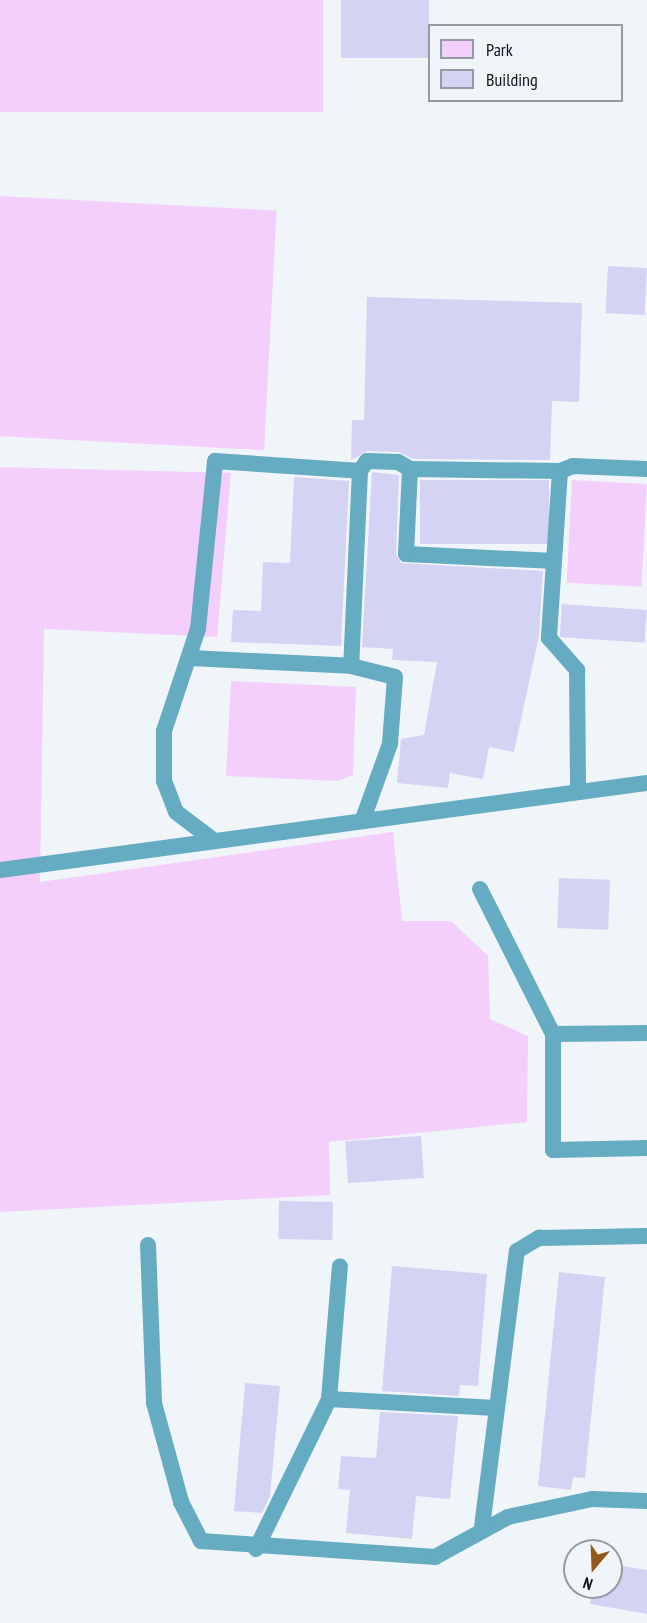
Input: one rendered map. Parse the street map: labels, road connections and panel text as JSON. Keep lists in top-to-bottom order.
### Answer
{
  "legend": ["Park", "Building"],
  "north": "bottom"
}
